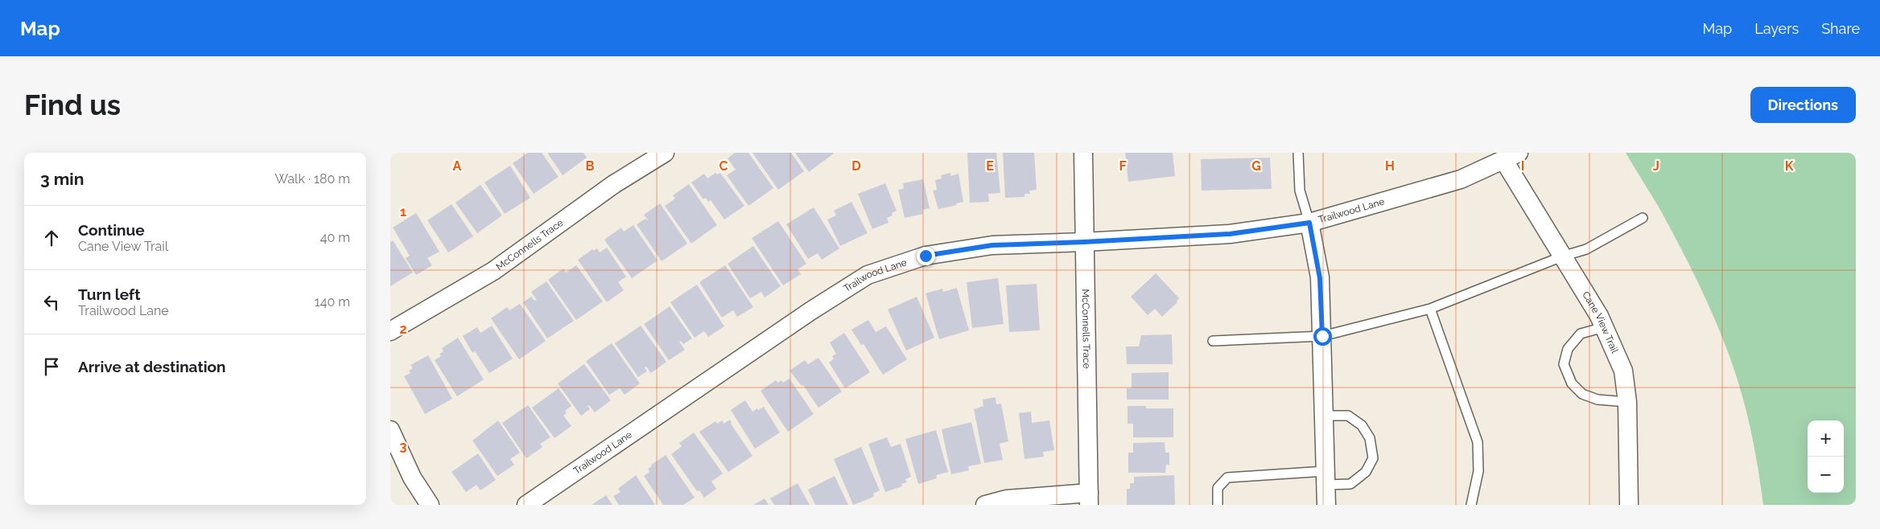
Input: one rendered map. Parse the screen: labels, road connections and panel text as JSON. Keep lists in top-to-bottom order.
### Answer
{
  "streets": {
    "street": ["Trailwood Lane", "McConnells Trace", "Cane View Trail"]
  },
  "crossings": [
    ["Trailwood Lane", "McConnells Trace"],
    ["Trailwood Lane", "Cane View Trail"]
  ],
  "page": {
    "header": "Map",
    "nav": ["Map", "Layers", "Share"],
    "buttons": "Directions",
    "title": "Find us",
    "heading": ["3 min", "Walk · 180 m"],
    "list": [
      ["Continue", "Cane View Trail", "40 m"],
      ["Turn left", "Trailwood Lane", "140 m"],
      "Arrive at destination"
    ],
    "map_buttons": ["+", "−"]
  },
  "grid": {
    "columns": [
      "A",
      "B",
      "C",
      "D",
      "E",
      "F",
      "G",
      "H",
      "I",
      "J",
      "K"
    ],
    "rows": ["1", "2", "3"]
  }
}
